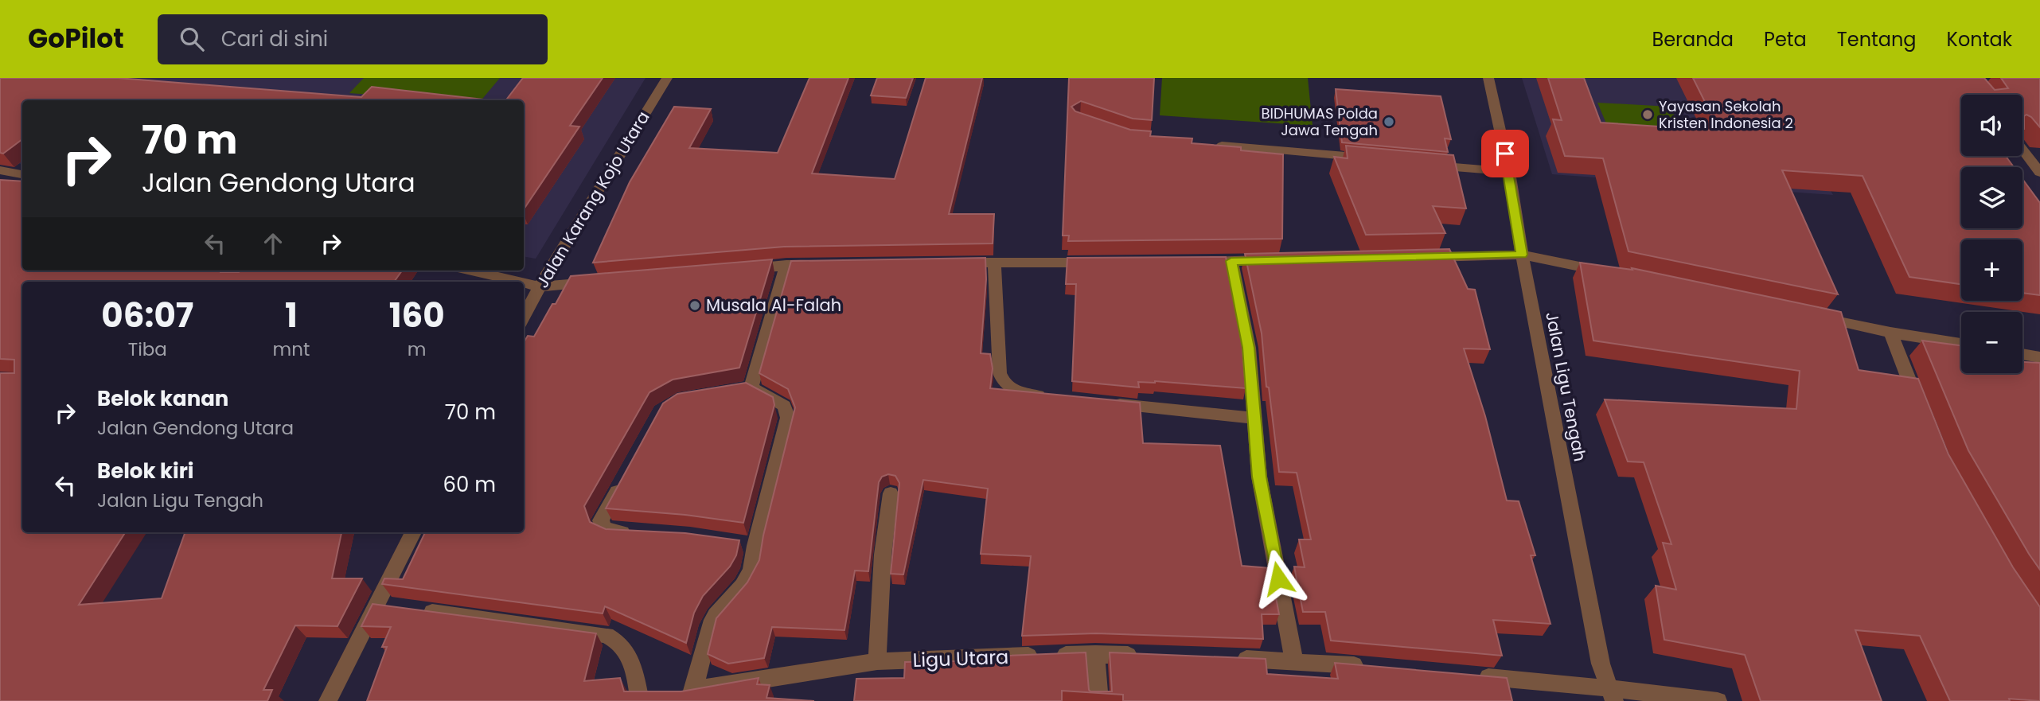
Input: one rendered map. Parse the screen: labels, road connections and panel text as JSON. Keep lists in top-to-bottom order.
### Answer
{
  "streets": {
    "street": ["Jalan Karang Kojo Utara", "Jalan Ligu Tengah", "Ligu Utara"]
  },
  "places": ["Yayasan Sekolah Kristen Indonesia 2", "BIDHUMAS Polda Jawa Tengah", "Musala Al-Falah"],
  "page": {
    "header": "GoPilot",
    "search": "Cari di sini",
    "nav": [
      "Beranda",
      "Peta",
      "Tentang",
      "Kontak"
    ],
    "map_buttons": ["+", "−"],
    "turn": ["70 m", "Jalan Gendong Utara"],
    "eta": [
      "06:07",
      "Tiba",
      "1",
      "mnt",
      "160",
      "m"
    ],
    "list": [
      {
        "name": "Belok kanan",
        "note": "Jalan Gendong Utara",
        "value": "70 m"
      },
      {
        "name": "Belok kiri",
        "note": "Jalan Ligu Tengah",
        "value": "60 m"
      }
    ]
  }
}
